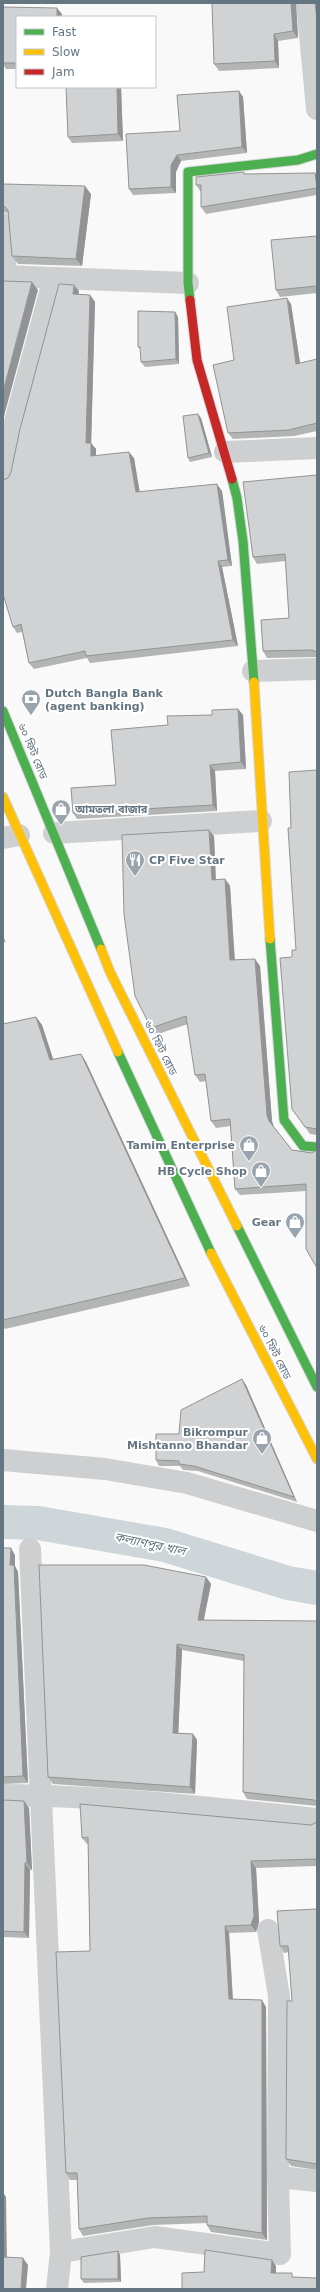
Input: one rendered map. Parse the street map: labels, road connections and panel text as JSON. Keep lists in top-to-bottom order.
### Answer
{
  "streets": {
    "street": ["৬০ ফিট রোড"]
  },
  "water": ["কল্যাণপুর খাল"],
  "places": {
    "bank": ["Dutch Bangla Bank (agent banking)"],
    "shop": [
      "আমতলা বাজার",
      "Tamim Enterprise",
      "HB Cycle Shop",
      "Gear",
      "Bikrompur Mishtanno Bhandar"
    ],
    "restaurant": ["CP Five Star"]
  },
  "legend": ["Fast", "Slow", "Jam"]
}
